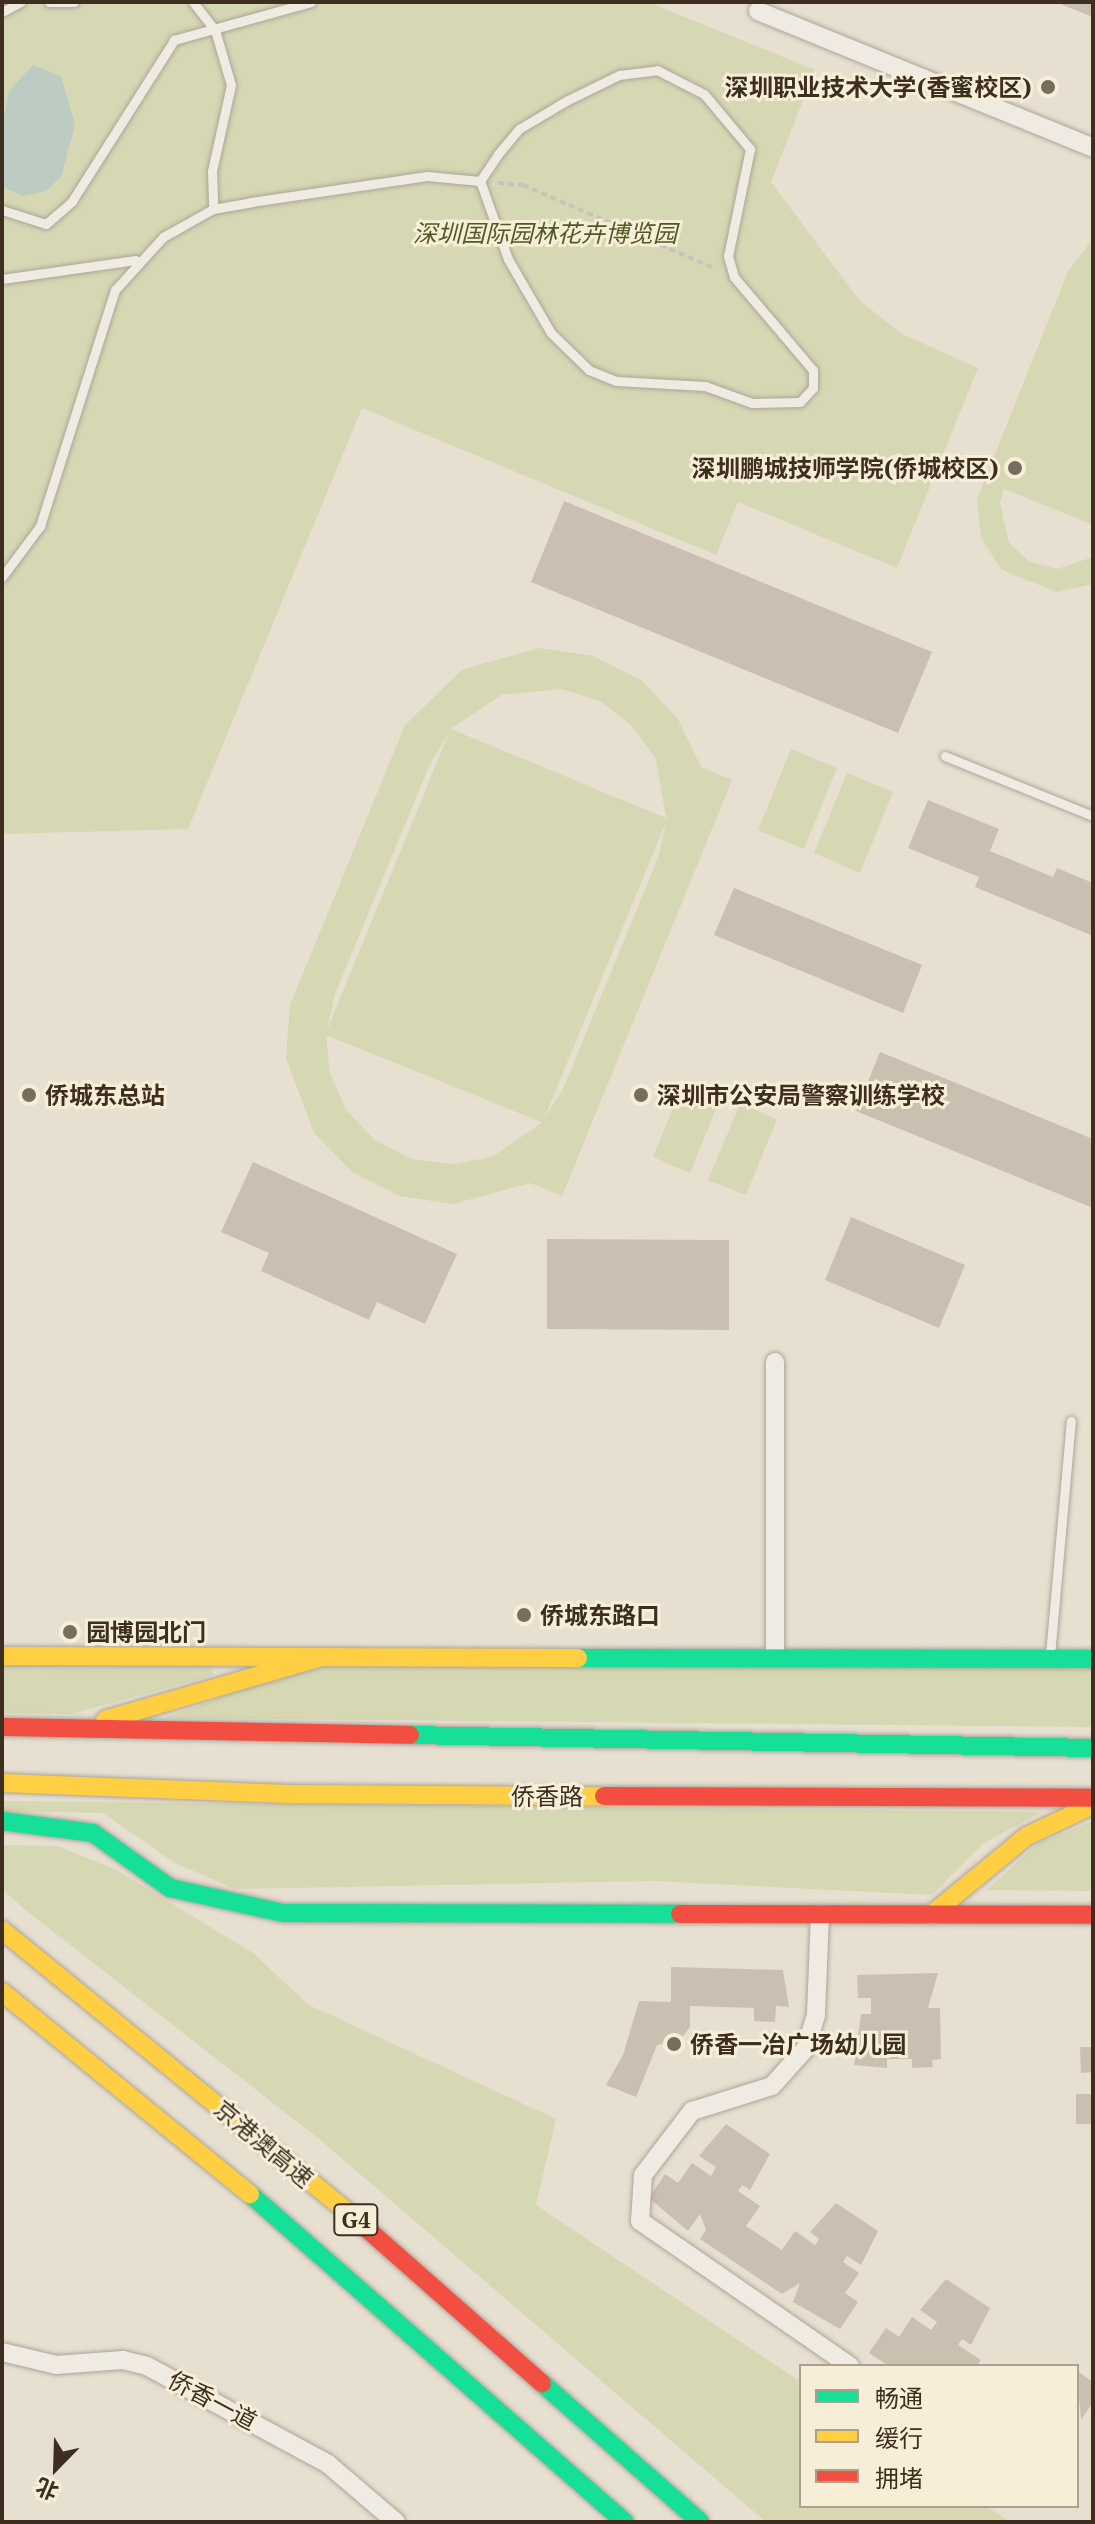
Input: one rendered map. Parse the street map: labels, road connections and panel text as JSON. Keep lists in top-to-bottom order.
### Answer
{
  "streets": {
    "main road": ["侨香路", "京港澳高速", "G4"],
    "street": ["侨香一道"]
  },
  "parks": ["深圳国际园林花卉博览园"],
  "places": [
    "深圳职业技术大学(香蜜校区)",
    "深圳鹏城技师学院(侨城校区)",
    "侨城东总站",
    "深圳市公安局警察训练学校",
    "侨城东路口",
    "园博园北门",
    "侨香一冶广场幼儿园"
  ],
  "legend": ["畅通", "缓行", "拥堵"],
  "north": "bottom left"
}
